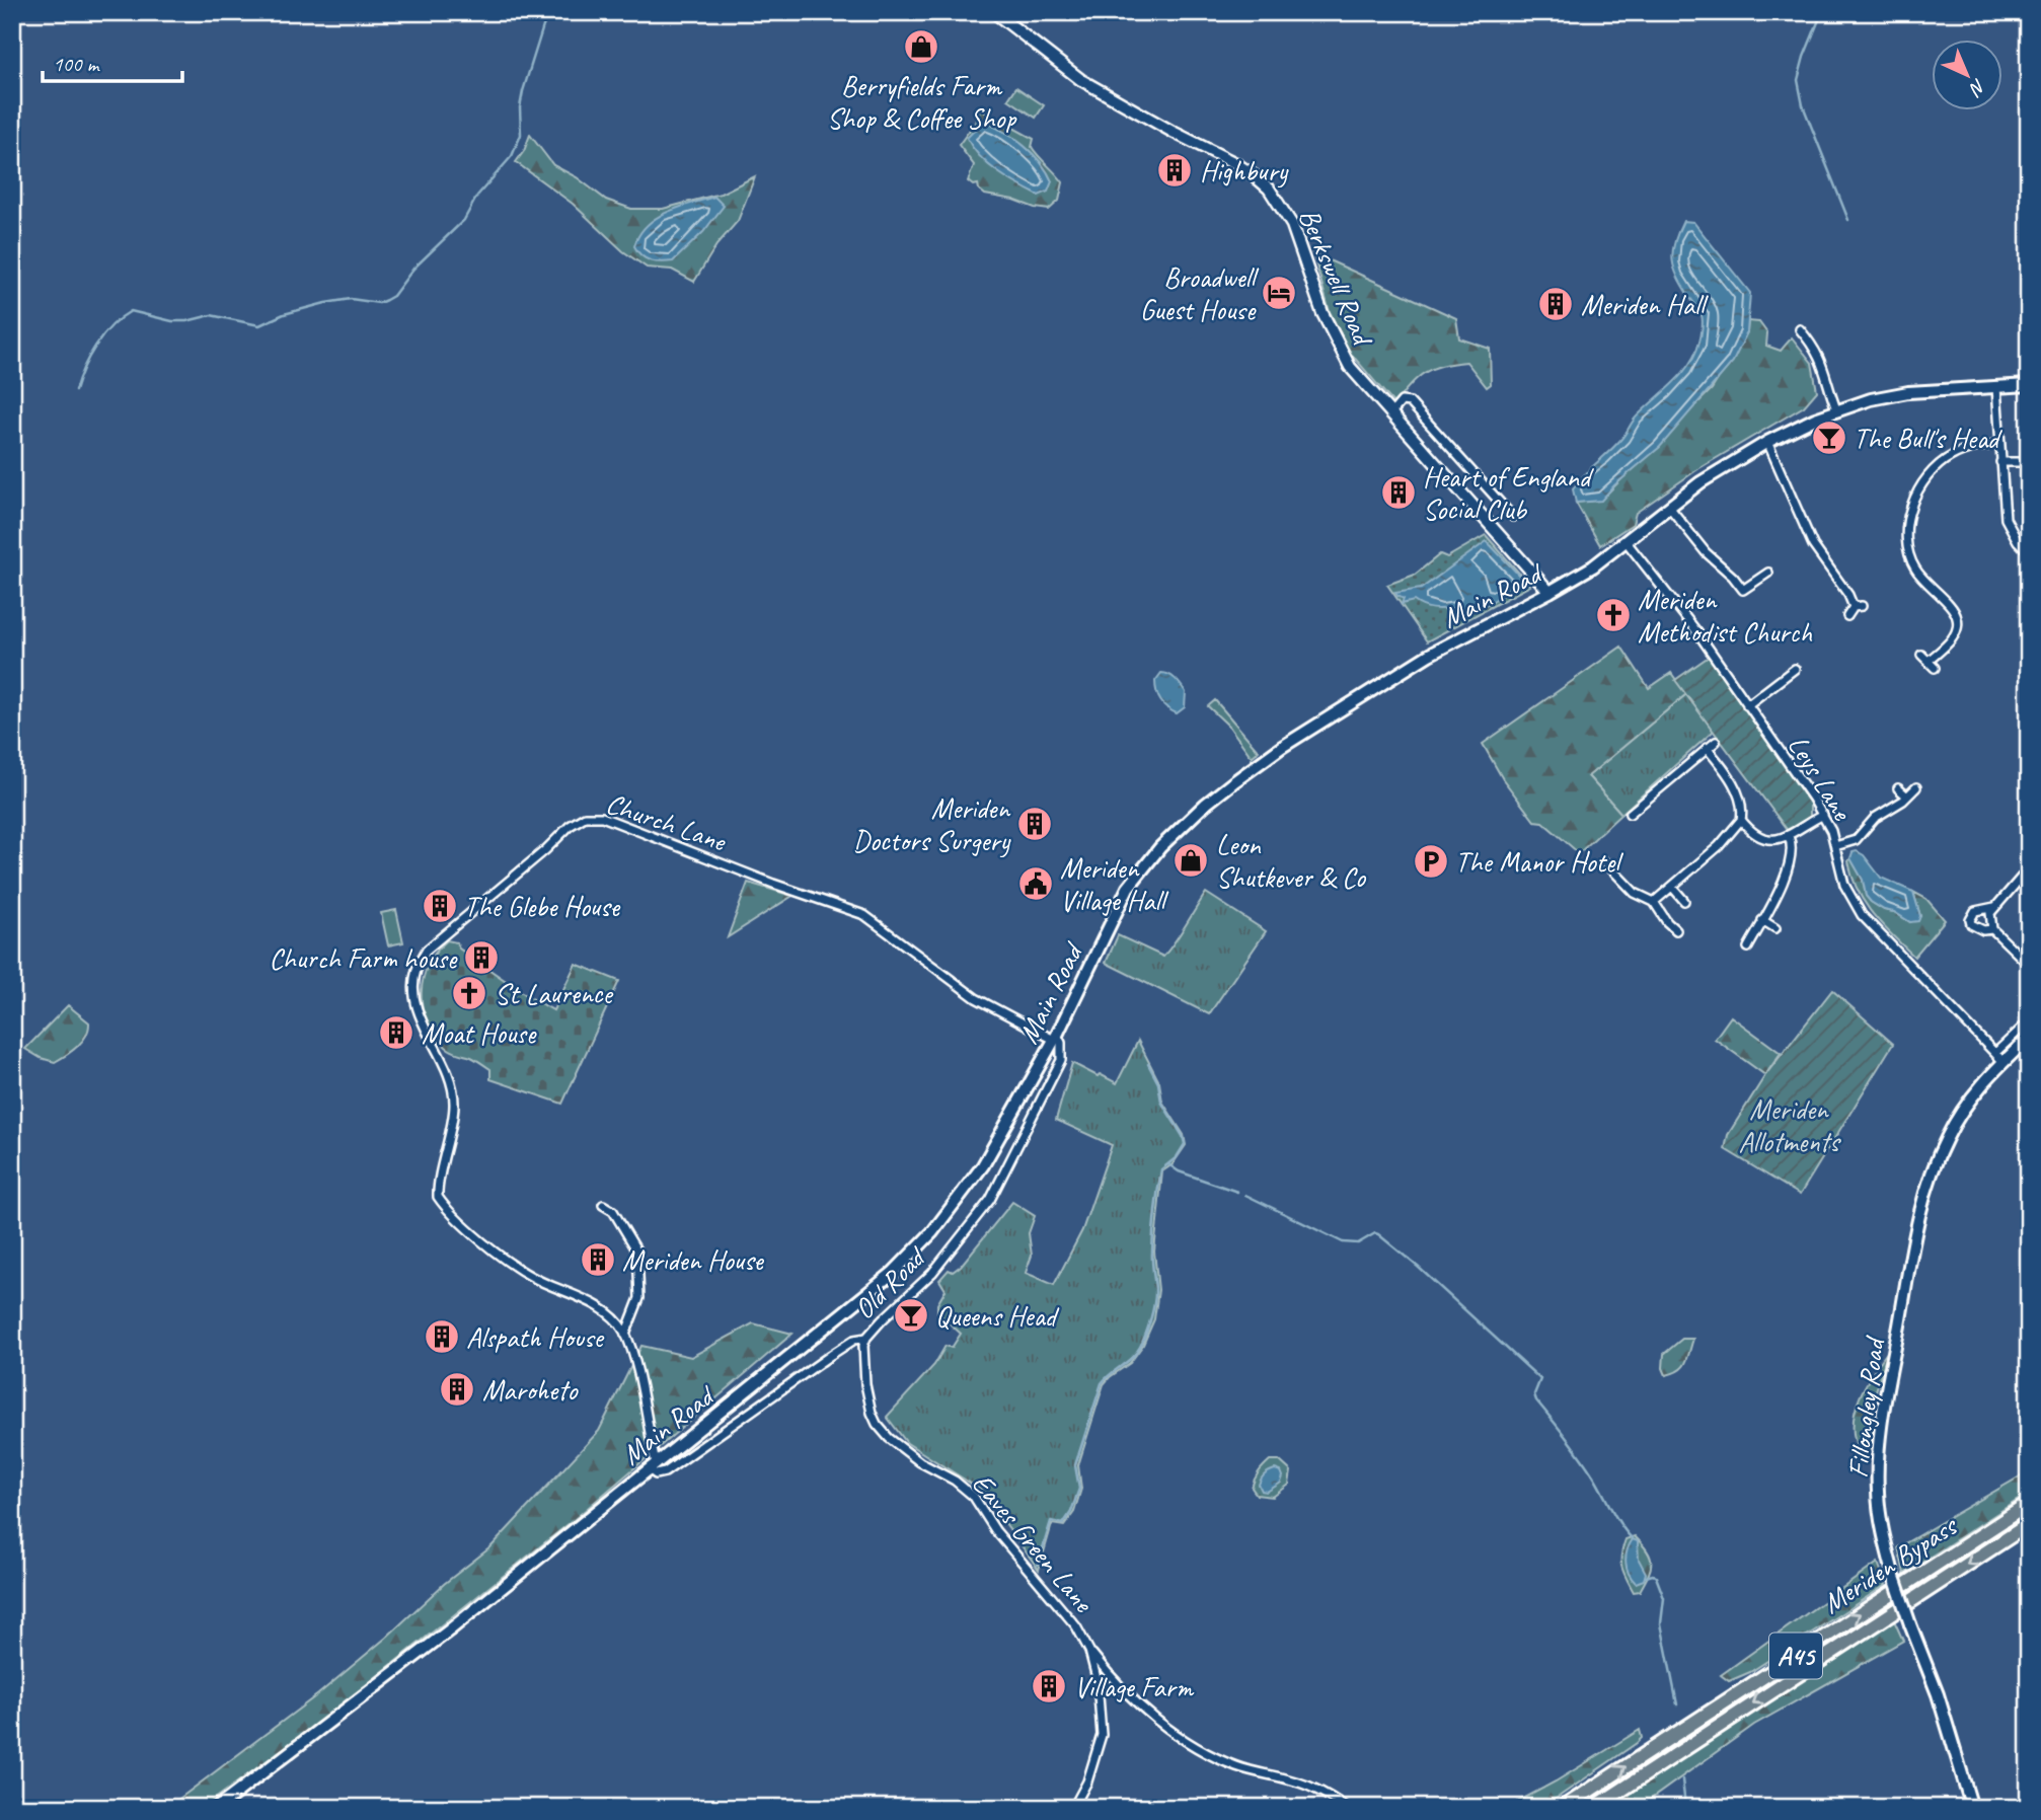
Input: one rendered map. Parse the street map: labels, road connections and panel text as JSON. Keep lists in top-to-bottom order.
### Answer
{
  "streets": {
    "highway": ["Meriden Bypass", "A45"],
    "main road": ["Main Road", "Fillongley Road"],
    "street": [
      "Berkswell Road",
      "Leys Lane",
      "Church Lane",
      "Old Road",
      "Eaves Green Lane"
    ]
  },
  "crossings": [
    ["Berkswell Road", "Main Road"],
    ["Main Road", "Leys Lane"],
    ["Main Road", "Church Lane"],
    ["Main Road", "Old Road"],
    ["Leys Lane", "Fillongley Road"],
    ["Church Lane", "Old Road"],
    ["Old Road", "Eaves Green Lane"]
  ],
  "parks": ["Meriden Allotments"],
  "places": {
    "shop": ["Berryfields Farm Shop & Coffee Shop", "Leon Shutkever & Co"],
    "building": [
      "Highbury",
      "Meriden Hall",
      "Heart of England Social Club",
      "Meriden Doctors Surgery",
      "The Glebe House",
      "Church Farm house",
      "Moat House",
      "Meriden House",
      "Alspath House",
      "Maroheto",
      "Village Farm"
    ],
    "hotel": ["Broadwell Guest House"],
    "bar": ["The Bull's Head", "Queens Head"],
    "church": ["Meriden Methodist Church", "St Laurence"],
    "parking": ["The Manor Hotel"],
    "public building": ["Meriden Village Hall"]
  },
  "scale_bar": "100 m",
  "north": "bottom right"
}
